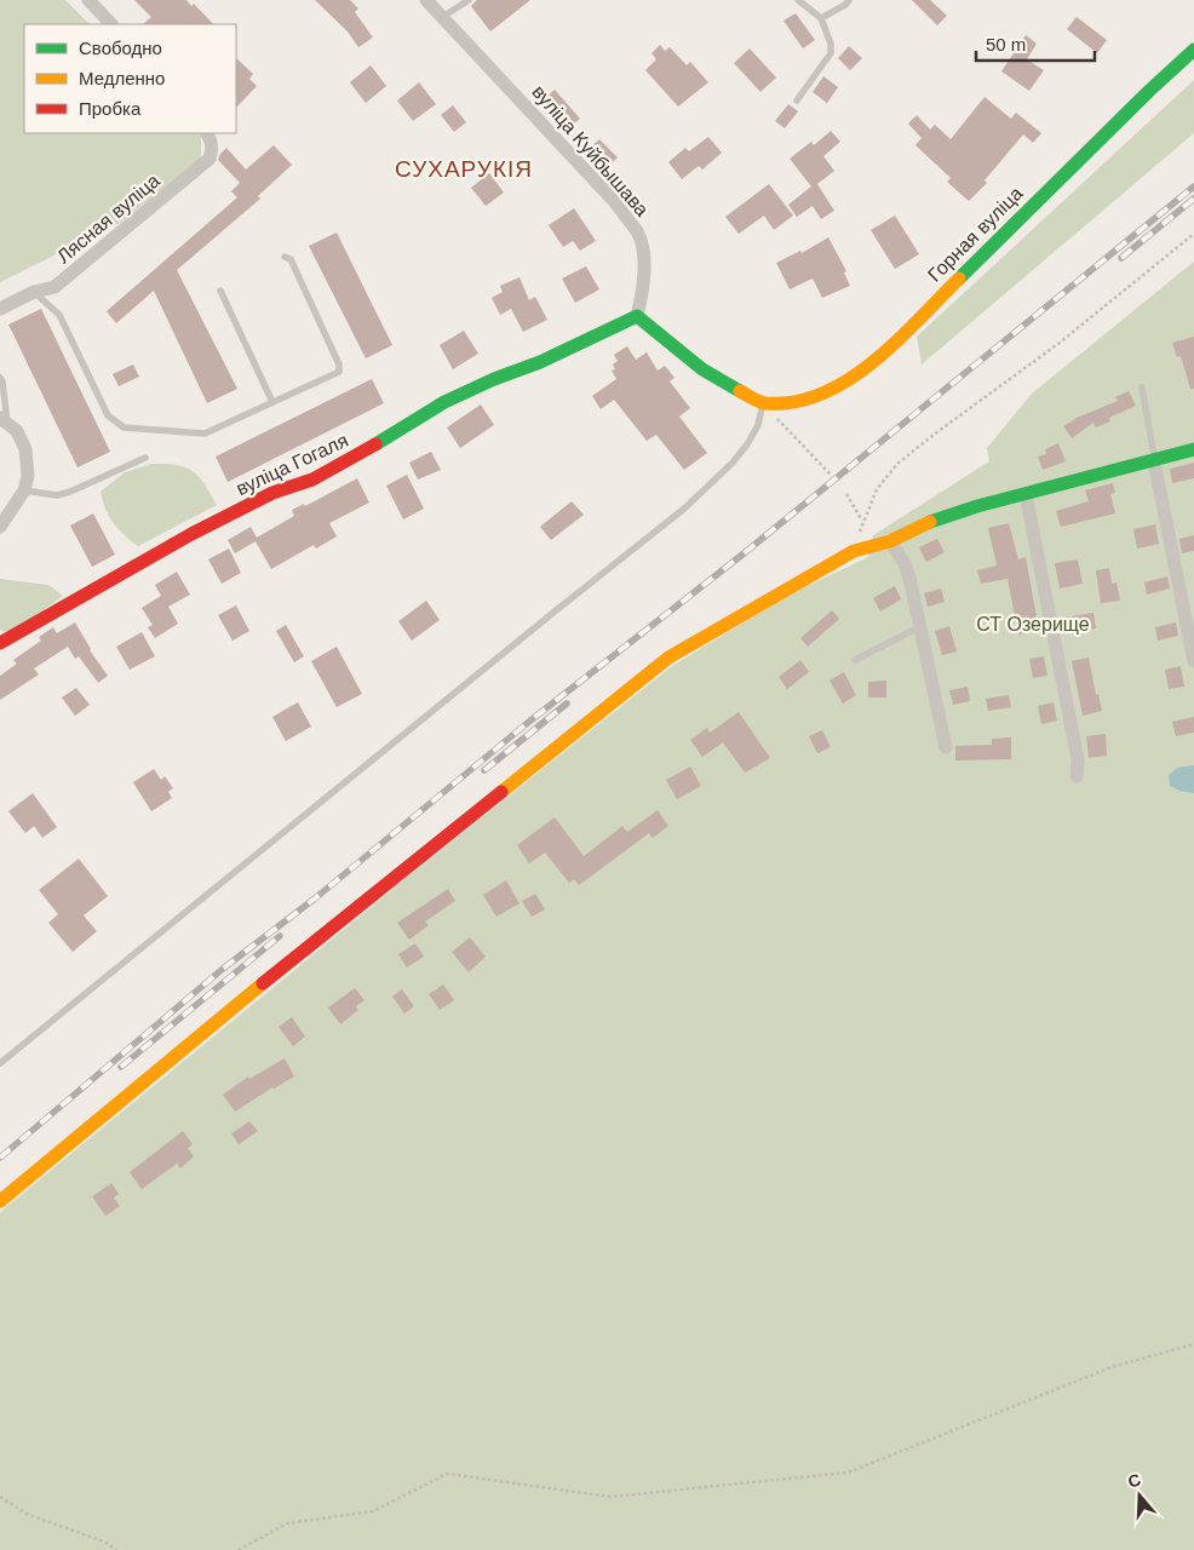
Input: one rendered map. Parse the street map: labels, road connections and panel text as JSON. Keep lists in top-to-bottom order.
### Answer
{
  "streets": {
    "street": [
      "вуліца Куйбышава",
      "Лясная вуліца",
      "Горная вуліца",
      "вуліца Гогаля"
    ]
  },
  "crossings": [
    ["вуліца Куйбышава", "вуліца Гогаля"]
  ],
  "districts": ["СУХАРУКІЯ"],
  "parks": ["СТ Озерище"],
  "legend": ["Свободно", "Медленно", "Пробка"],
  "scale_bar": "50 m",
  "north": "top"
}
